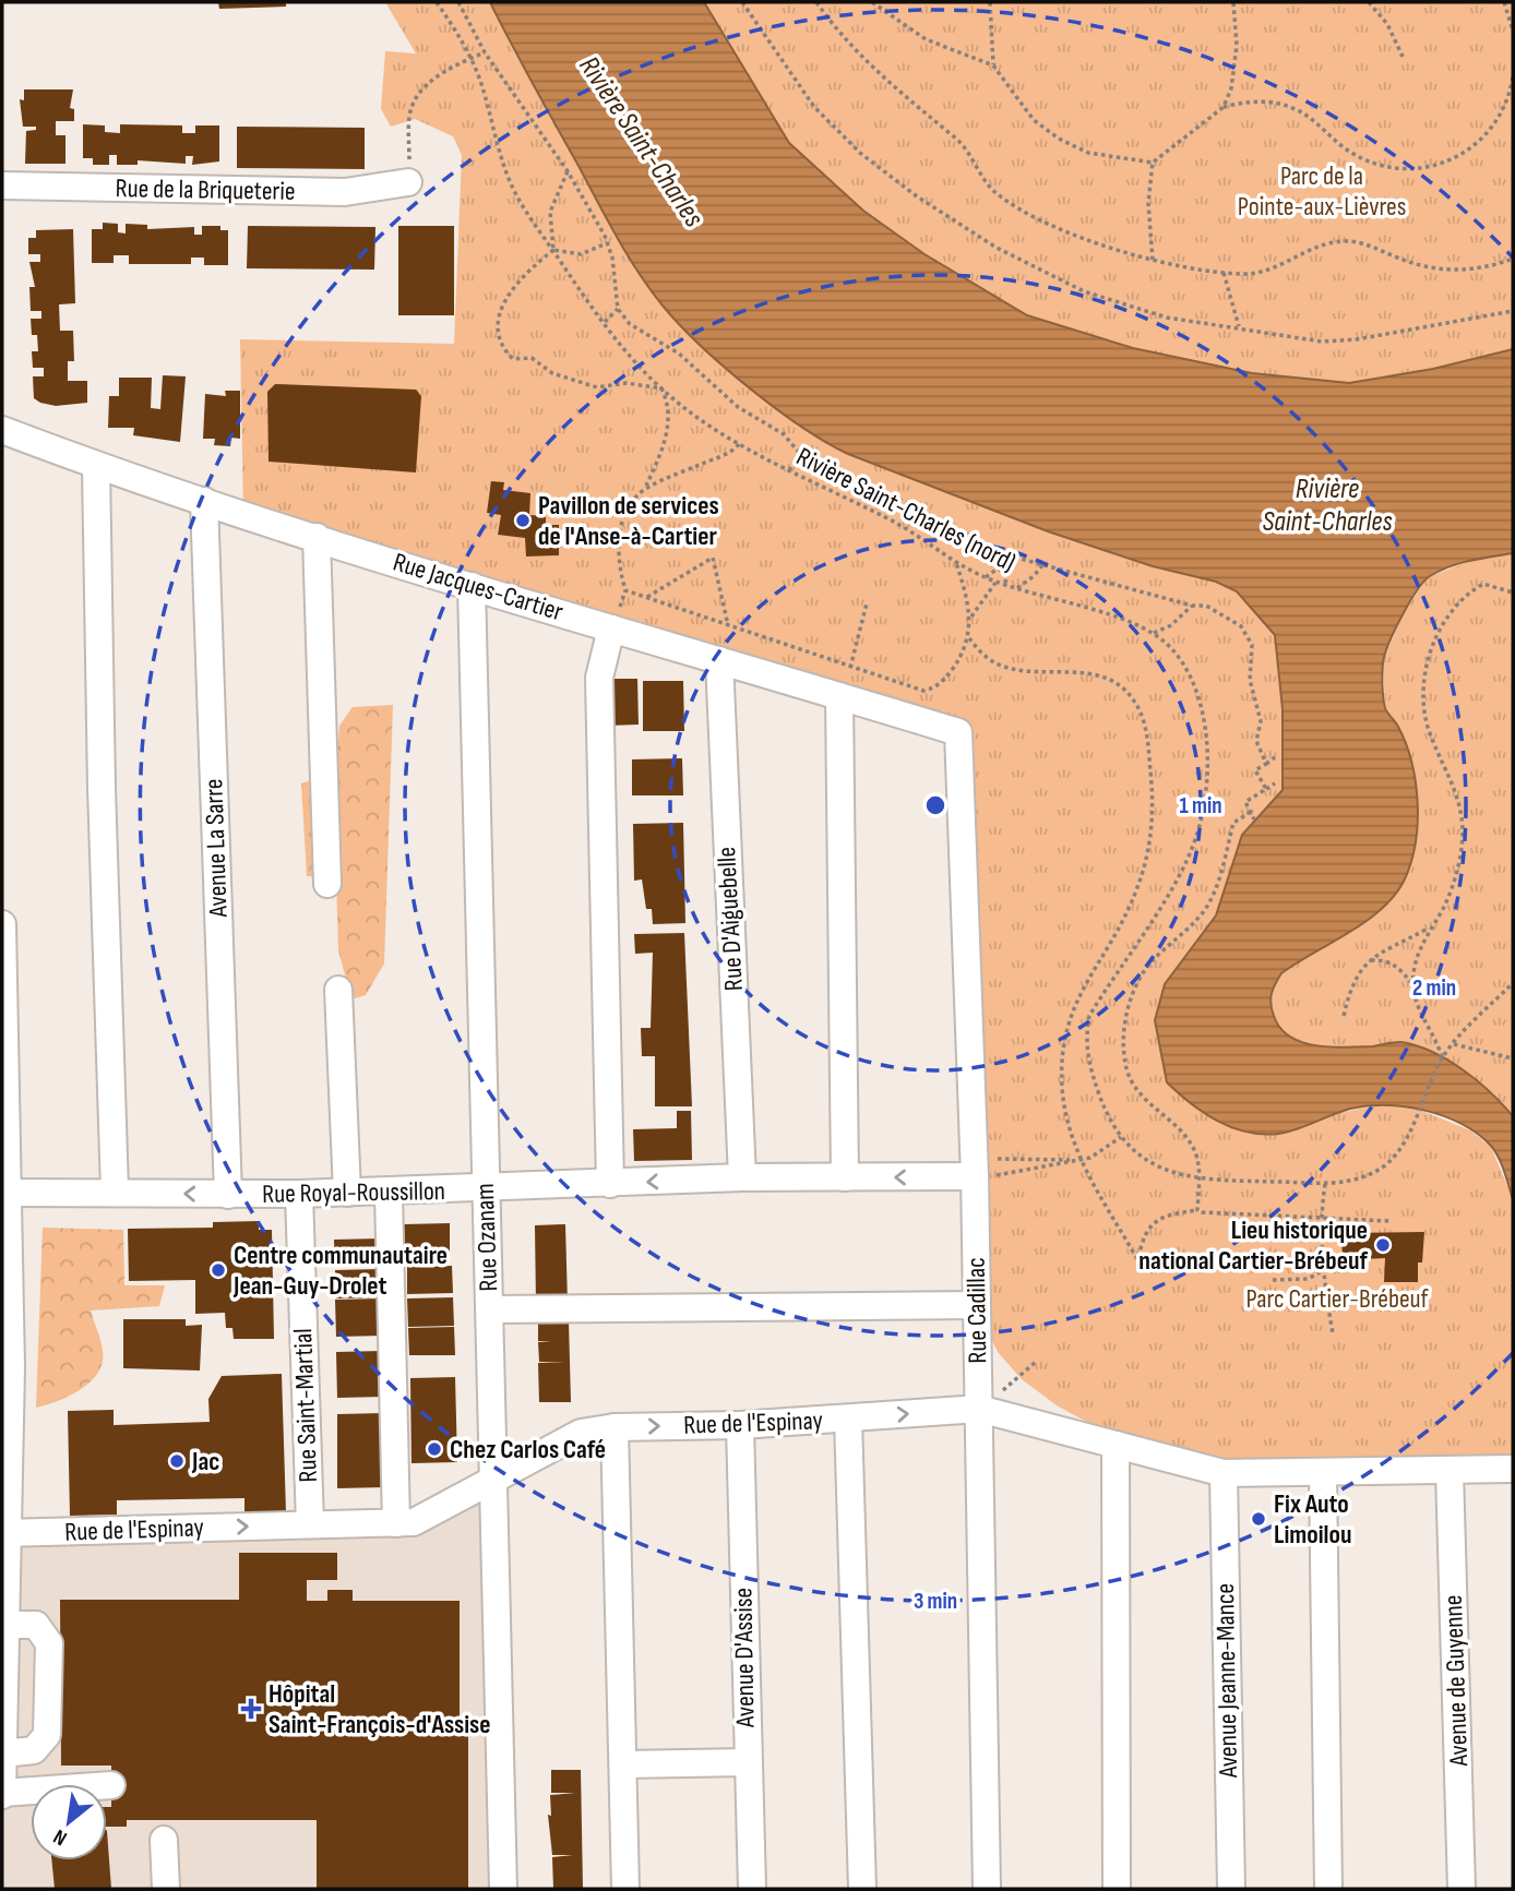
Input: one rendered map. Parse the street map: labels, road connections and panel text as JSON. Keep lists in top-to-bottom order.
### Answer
{
  "streets": {
    "street": [
      "Rue de la Briqueterie",
      "Rue Jacques-Cartier",
      "Avenue La Sarre",
      "Rue D'Aiguebelle",
      "Rue Royal-Roussillon",
      "Rue Ozanam",
      "Rue Cadillac",
      "Rue Saint-Martial",
      "Rue de l'Espinay",
      "Avenue D'Assise",
      "Avenue Jeanne-Mance",
      "Avenue de Guyenne"
    ],
    "path": ["Rivière Saint-Charles (nord)"]
  },
  "crossings": [
    ["Rue Jacques-Cartier", "Avenue La Sarre"],
    ["Rue Jacques-Cartier", "Rue D'Aiguebelle"],
    ["Rue Jacques-Cartier", "Rue Ozanam"],
    ["Rue Jacques-Cartier", "Rue Cadillac"],
    ["Avenue La Sarre", "Rue Royal-Roussillon"],
    ["Rue D'Aiguebelle", "Rue Royal-Roussillon"],
    ["Rue Royal-Roussillon", "Rue Ozanam"],
    ["Rue Royal-Roussillon", "Rue Cadillac"],
    ["Rue Royal-Roussillon", "Rue Saint-Martial"],
    ["Rue Ozanam", "Rue de l'Espinay"],
    ["Rue Cadillac", "Rue de l'Espinay"],
    ["Rue Saint-Martial", "Rue de l'Espinay"],
    ["Rue de l'Espinay", "Avenue D'Assise"],
    ["Rue de l'Espinay", "Avenue Jeanne-Mance"],
    ["Rue de l'Espinay", "Avenue de Guyenne"]
  ],
  "water": ["Rivière Saint-Charles"],
  "parks": ["Parc de la Pointe-aux-Lièvres", "Parc Cartier-Brébeuf"],
  "places": {
    "other": [
      "Pavillon de services de l'Anse-à-Cartier",
      "Lieu historique national Cartier-Brébeuf",
      "Centre communautaire Jean-Guy-Drolet",
      "Chez Carlos Café",
      "Jac",
      "Fix Auto Limoilou"
    ],
    "health": ["Hôpital Saint-François-d'Assise"]
  },
  "north": "bottom left",
  "rings": ["1 min", "2 min", "3 min"]
}
